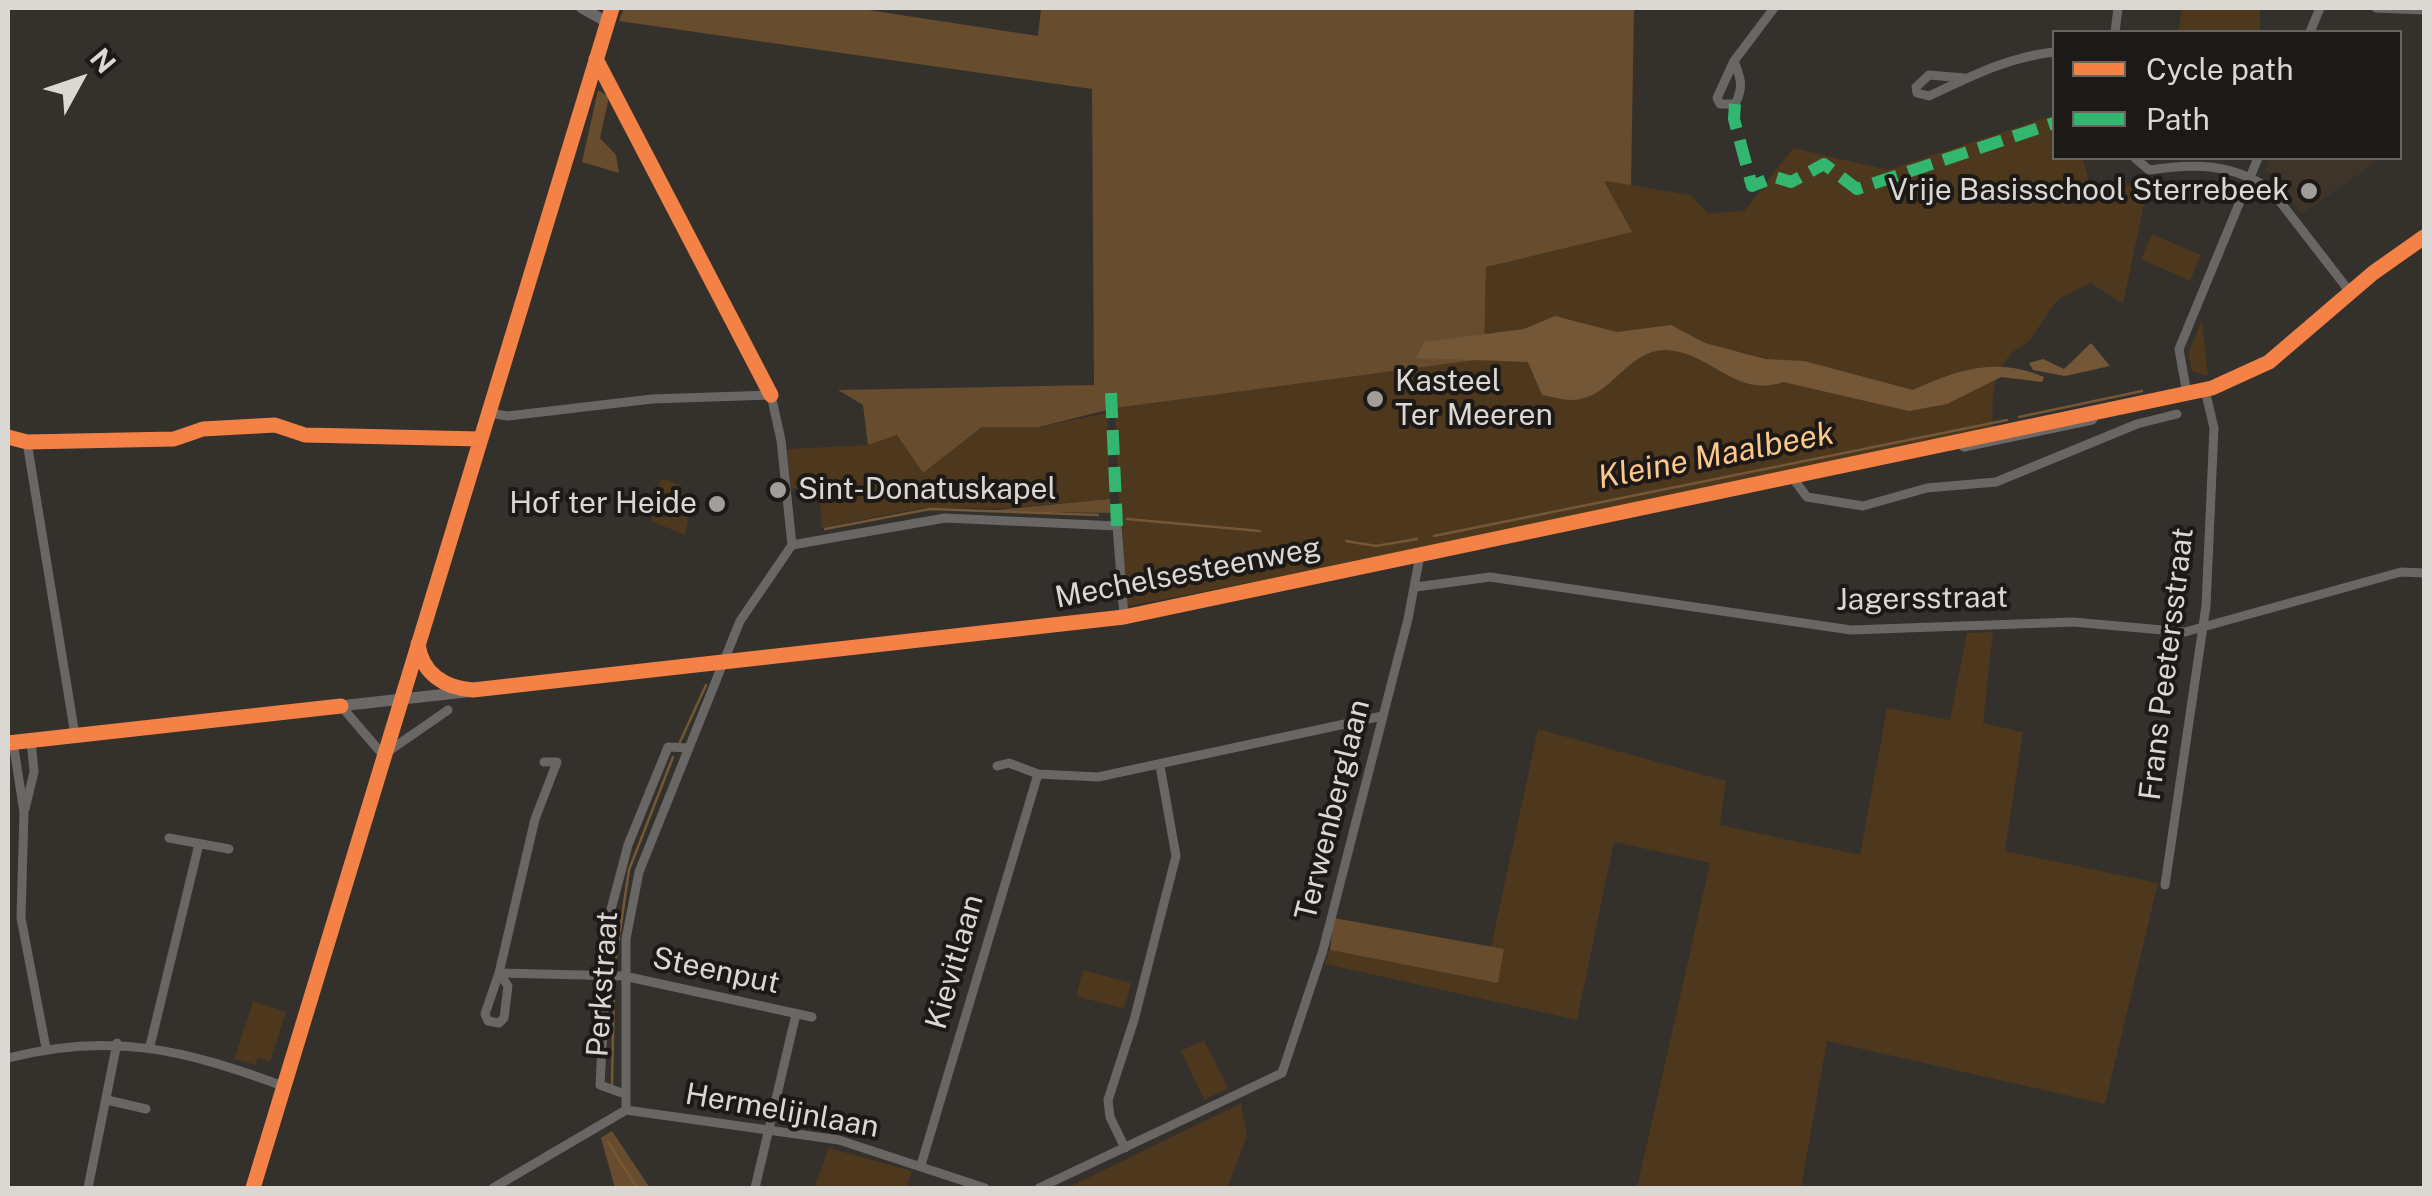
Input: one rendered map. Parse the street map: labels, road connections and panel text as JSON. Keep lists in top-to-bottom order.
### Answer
{
  "streets": {
    "main road": ["Mechelsesteenweg"],
    "street": [
      "Jagersstraat",
      "Frans Peetersstraat",
      "Terwenberglaan",
      "Kievitlaan",
      "Steenput",
      "Perkstraat",
      "Hermelijnlaan"
    ]
  },
  "crossings": [
    ["Mechelsesteenweg", "Frans Peetersstraat"],
    ["Mechelsesteenweg", "Terwenberglaan"],
    ["Mechelsesteenweg", "Perkstraat"],
    ["Jagersstraat", "Frans Peetersstraat"],
    ["Jagersstraat", "Terwenberglaan"],
    ["Kievitlaan", "Hermelijnlaan"],
    ["Steenput", "Perkstraat"],
    ["Steenput", "Hermelijnlaan"],
    ["Perkstraat", "Hermelijnlaan"]
  ],
  "water": ["Kleine Maalbeek"],
  "places": [
    "Vrije Basisschool Sterrebeek",
    "Kasteel Ter Meeren",
    "Sint-Donatuskapel",
    "Hof ter Heide"
  ],
  "legend": ["Cycle path", "Path"],
  "north": "top right"
}
